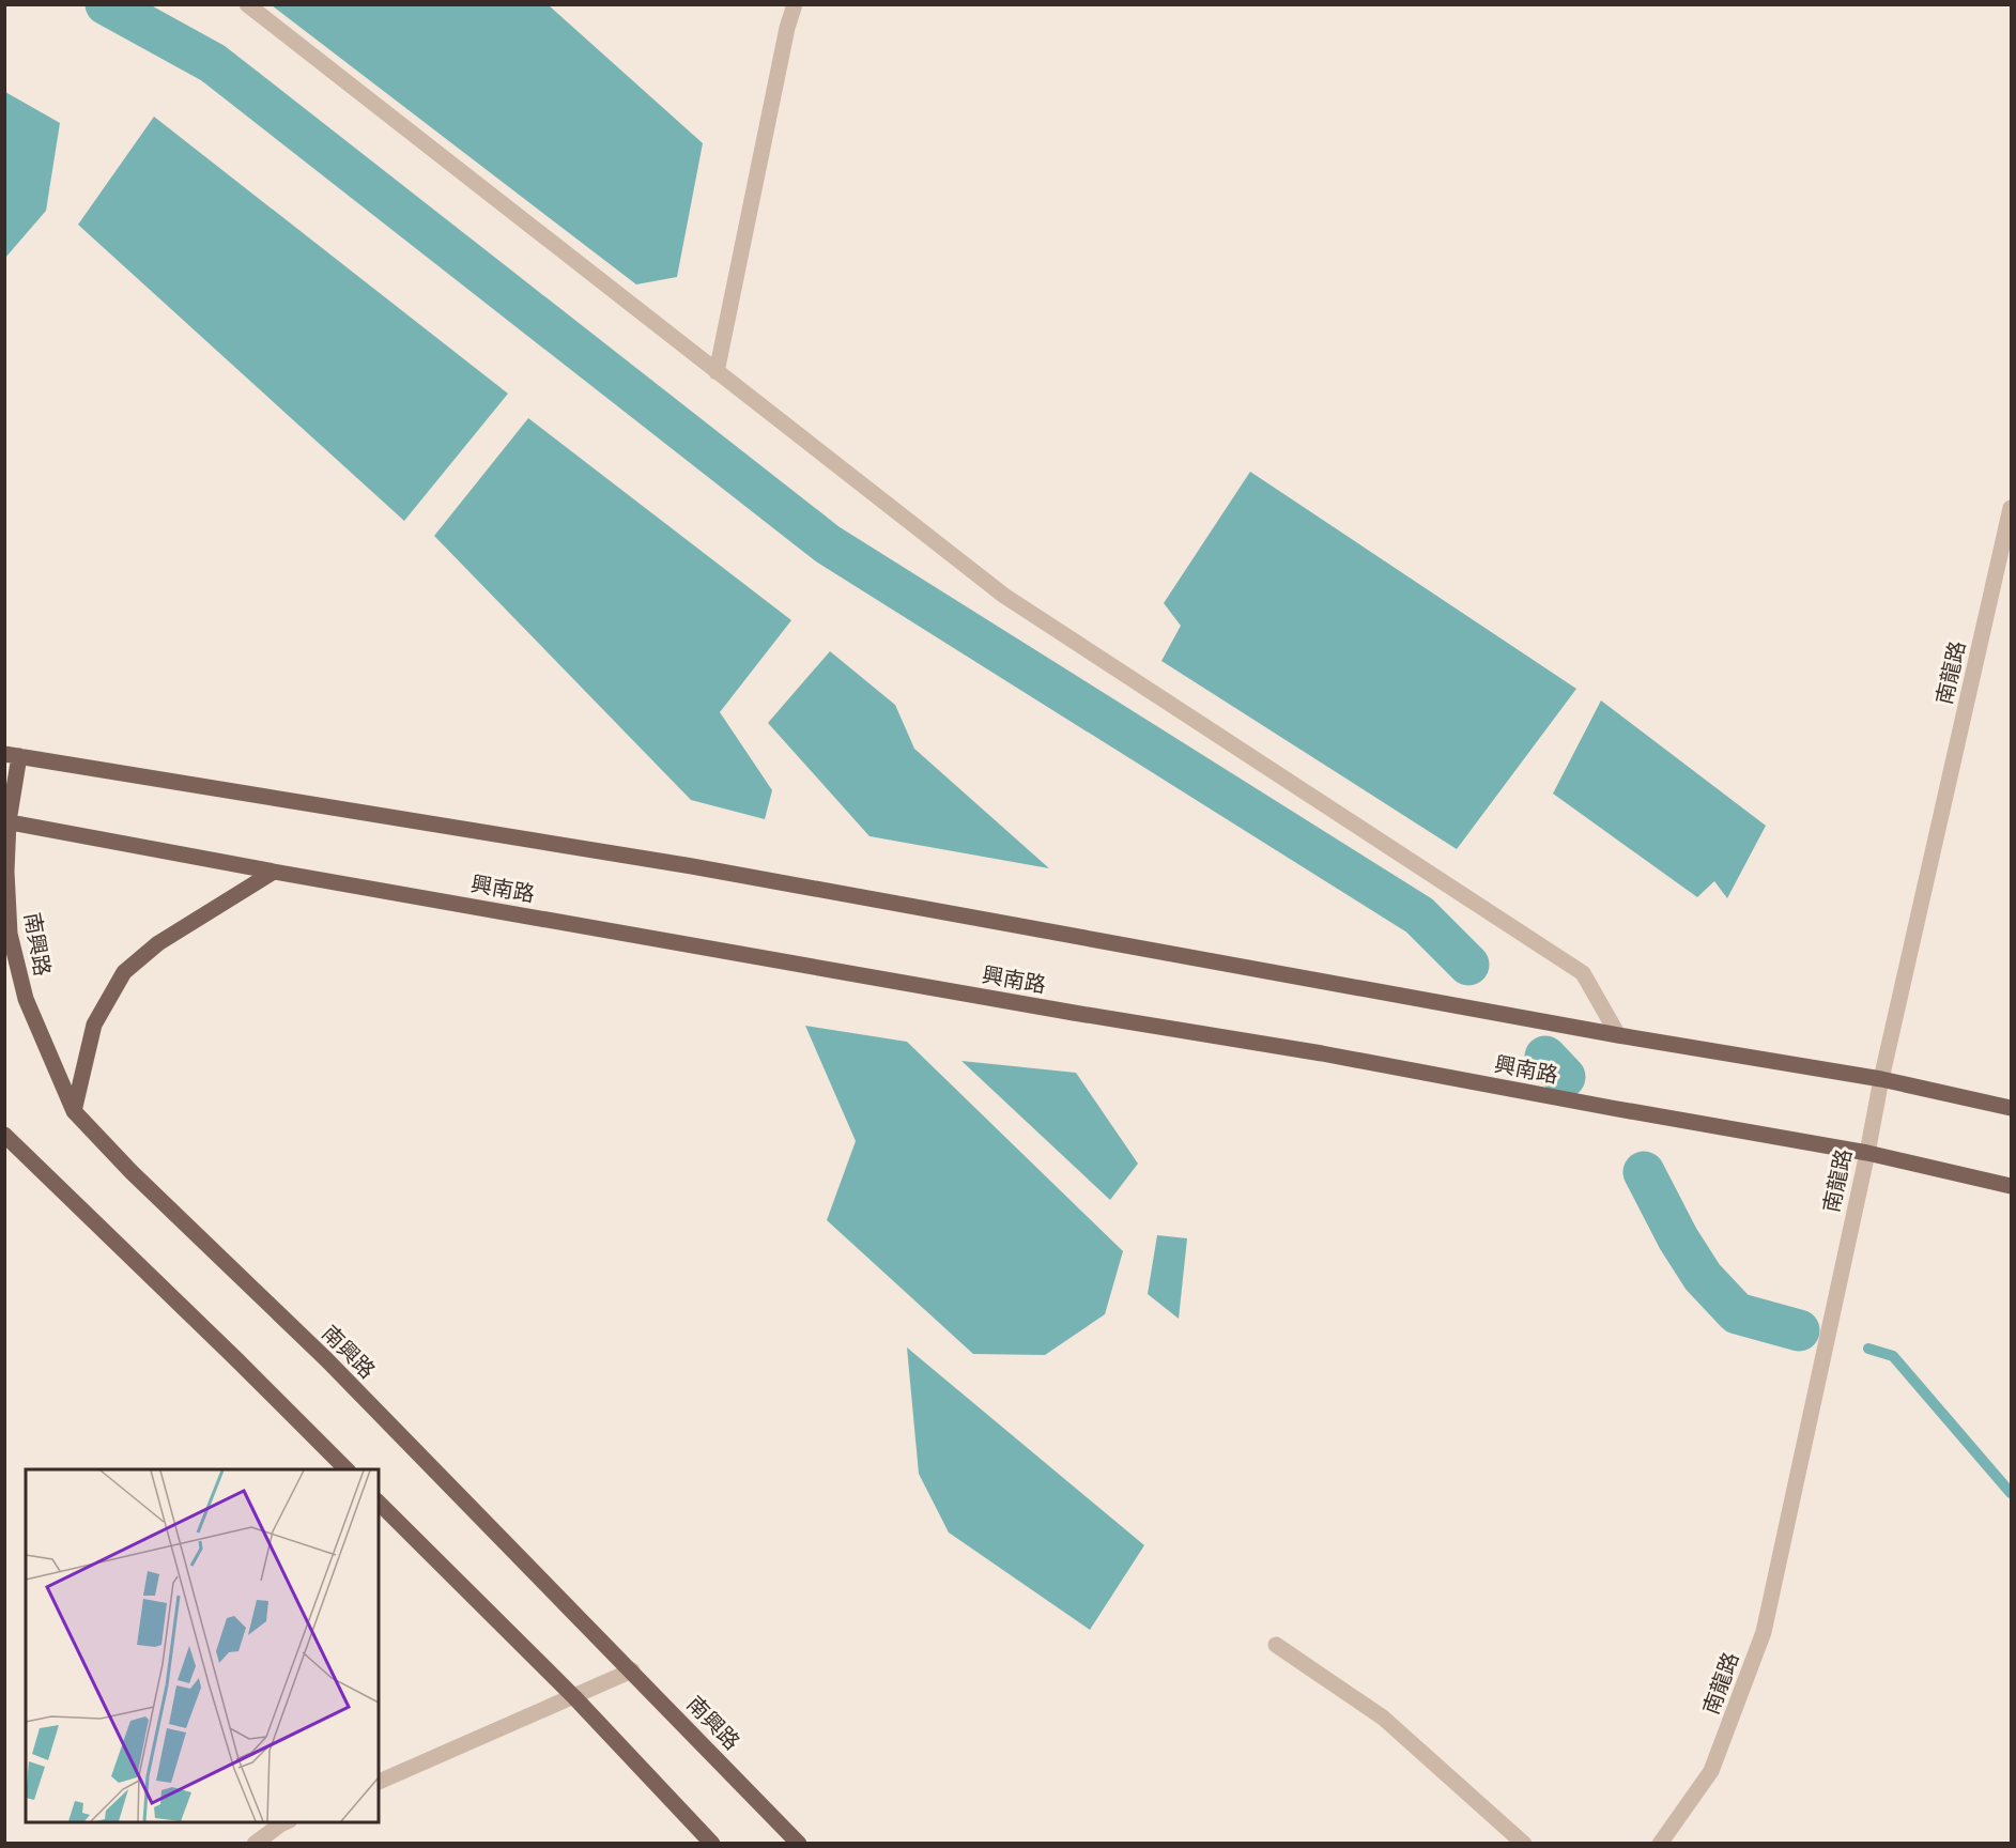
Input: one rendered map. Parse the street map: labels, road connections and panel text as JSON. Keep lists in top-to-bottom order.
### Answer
{
  "streets": {
    "main road": ["興南路", "南興路"],
    "street": ["南龍路"]
  },
  "crossings": [
    ["南龍路", "興南路"],
    ["興南路", "南興路"]
  ]
}
